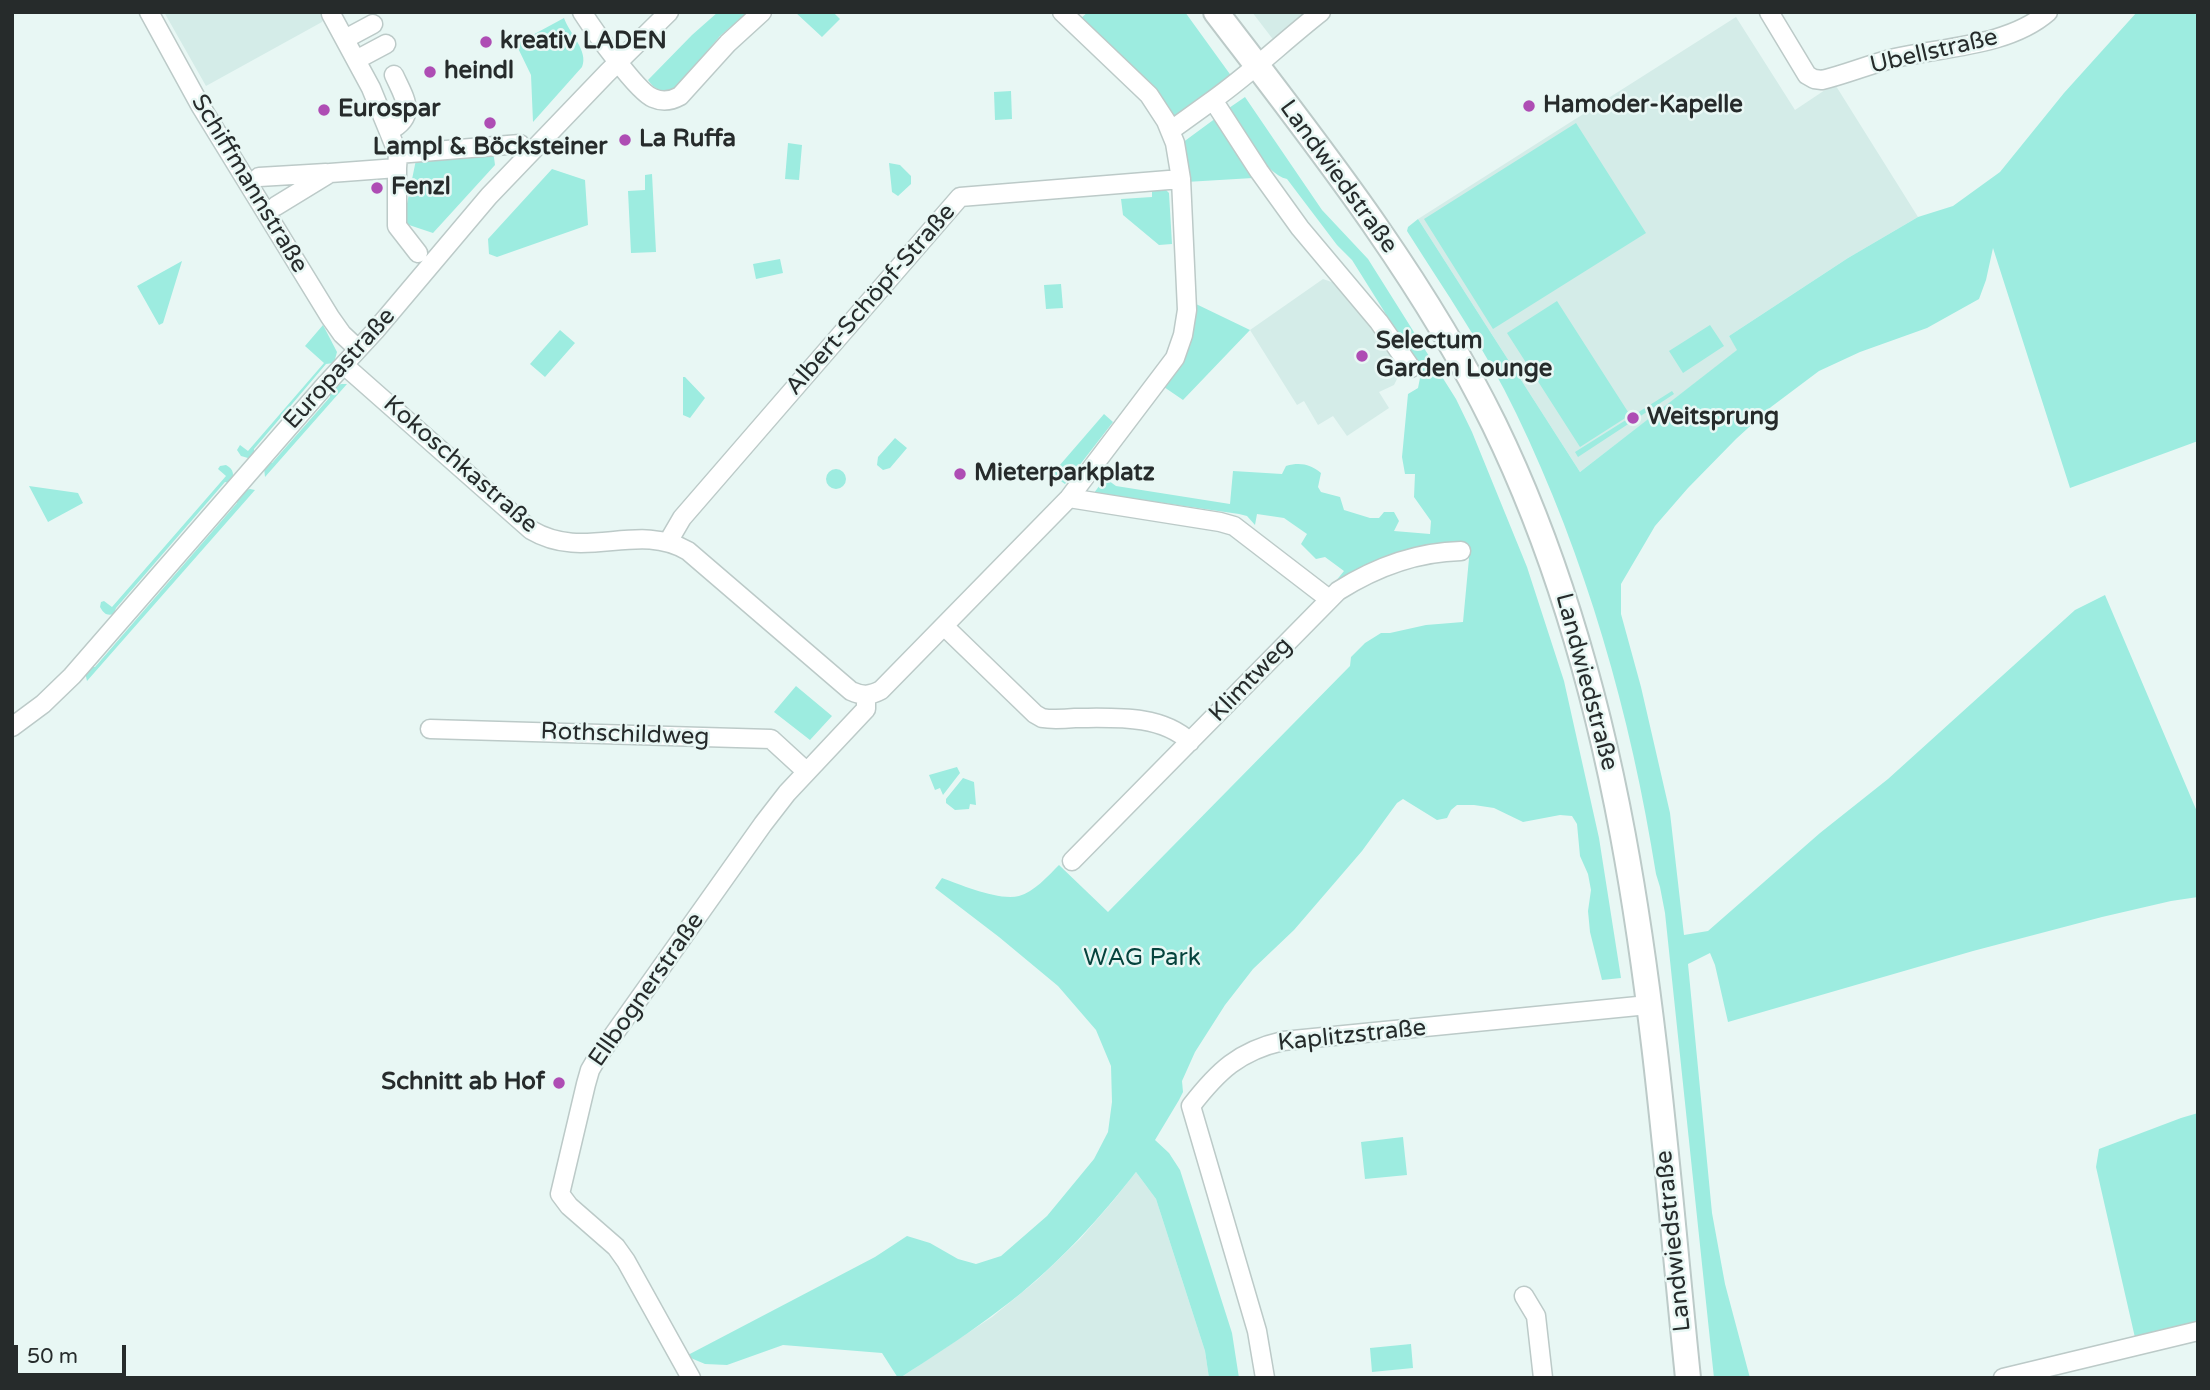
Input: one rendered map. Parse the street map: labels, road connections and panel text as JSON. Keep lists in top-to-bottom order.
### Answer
{
  "streets": {
    "main road": ["Landwiedstraße"],
    "street": [
      "Ubellstraße",
      "Schiffmannstraße",
      "Albert-Schöpf-Straße",
      "Europastraße",
      "Kokoschkastraße",
      "Klimtweg",
      "Rothschildweg",
      "Ellbognerstraße",
      "Kaplitzstraße"
    ]
  },
  "crossings": [
    ["Landwiedstraße", "Kaplitzstraße"],
    ["Schiffmannstraße", "Europastraße"],
    ["Albert-Schöpf-Straße", "Kokoschkastraße"],
    ["Europastraße", "Kokoschkastraße"],
    ["Rothschildweg", "Ellbognerstraße"]
  ],
  "parks": ["WAG Park"],
  "places": [
    "kreativ LADEN",
    "heindl",
    "Hamoder-Kapelle",
    "Eurospar",
    "Lampl & Böcksteiner",
    "La Ruffa",
    "Fenzl",
    "Selectum Garden Lounge",
    "Weitsprung",
    "Mieterparkplatz",
    "Schnitt ab Hof"
  ],
  "scale_bar": "50 m"
}
